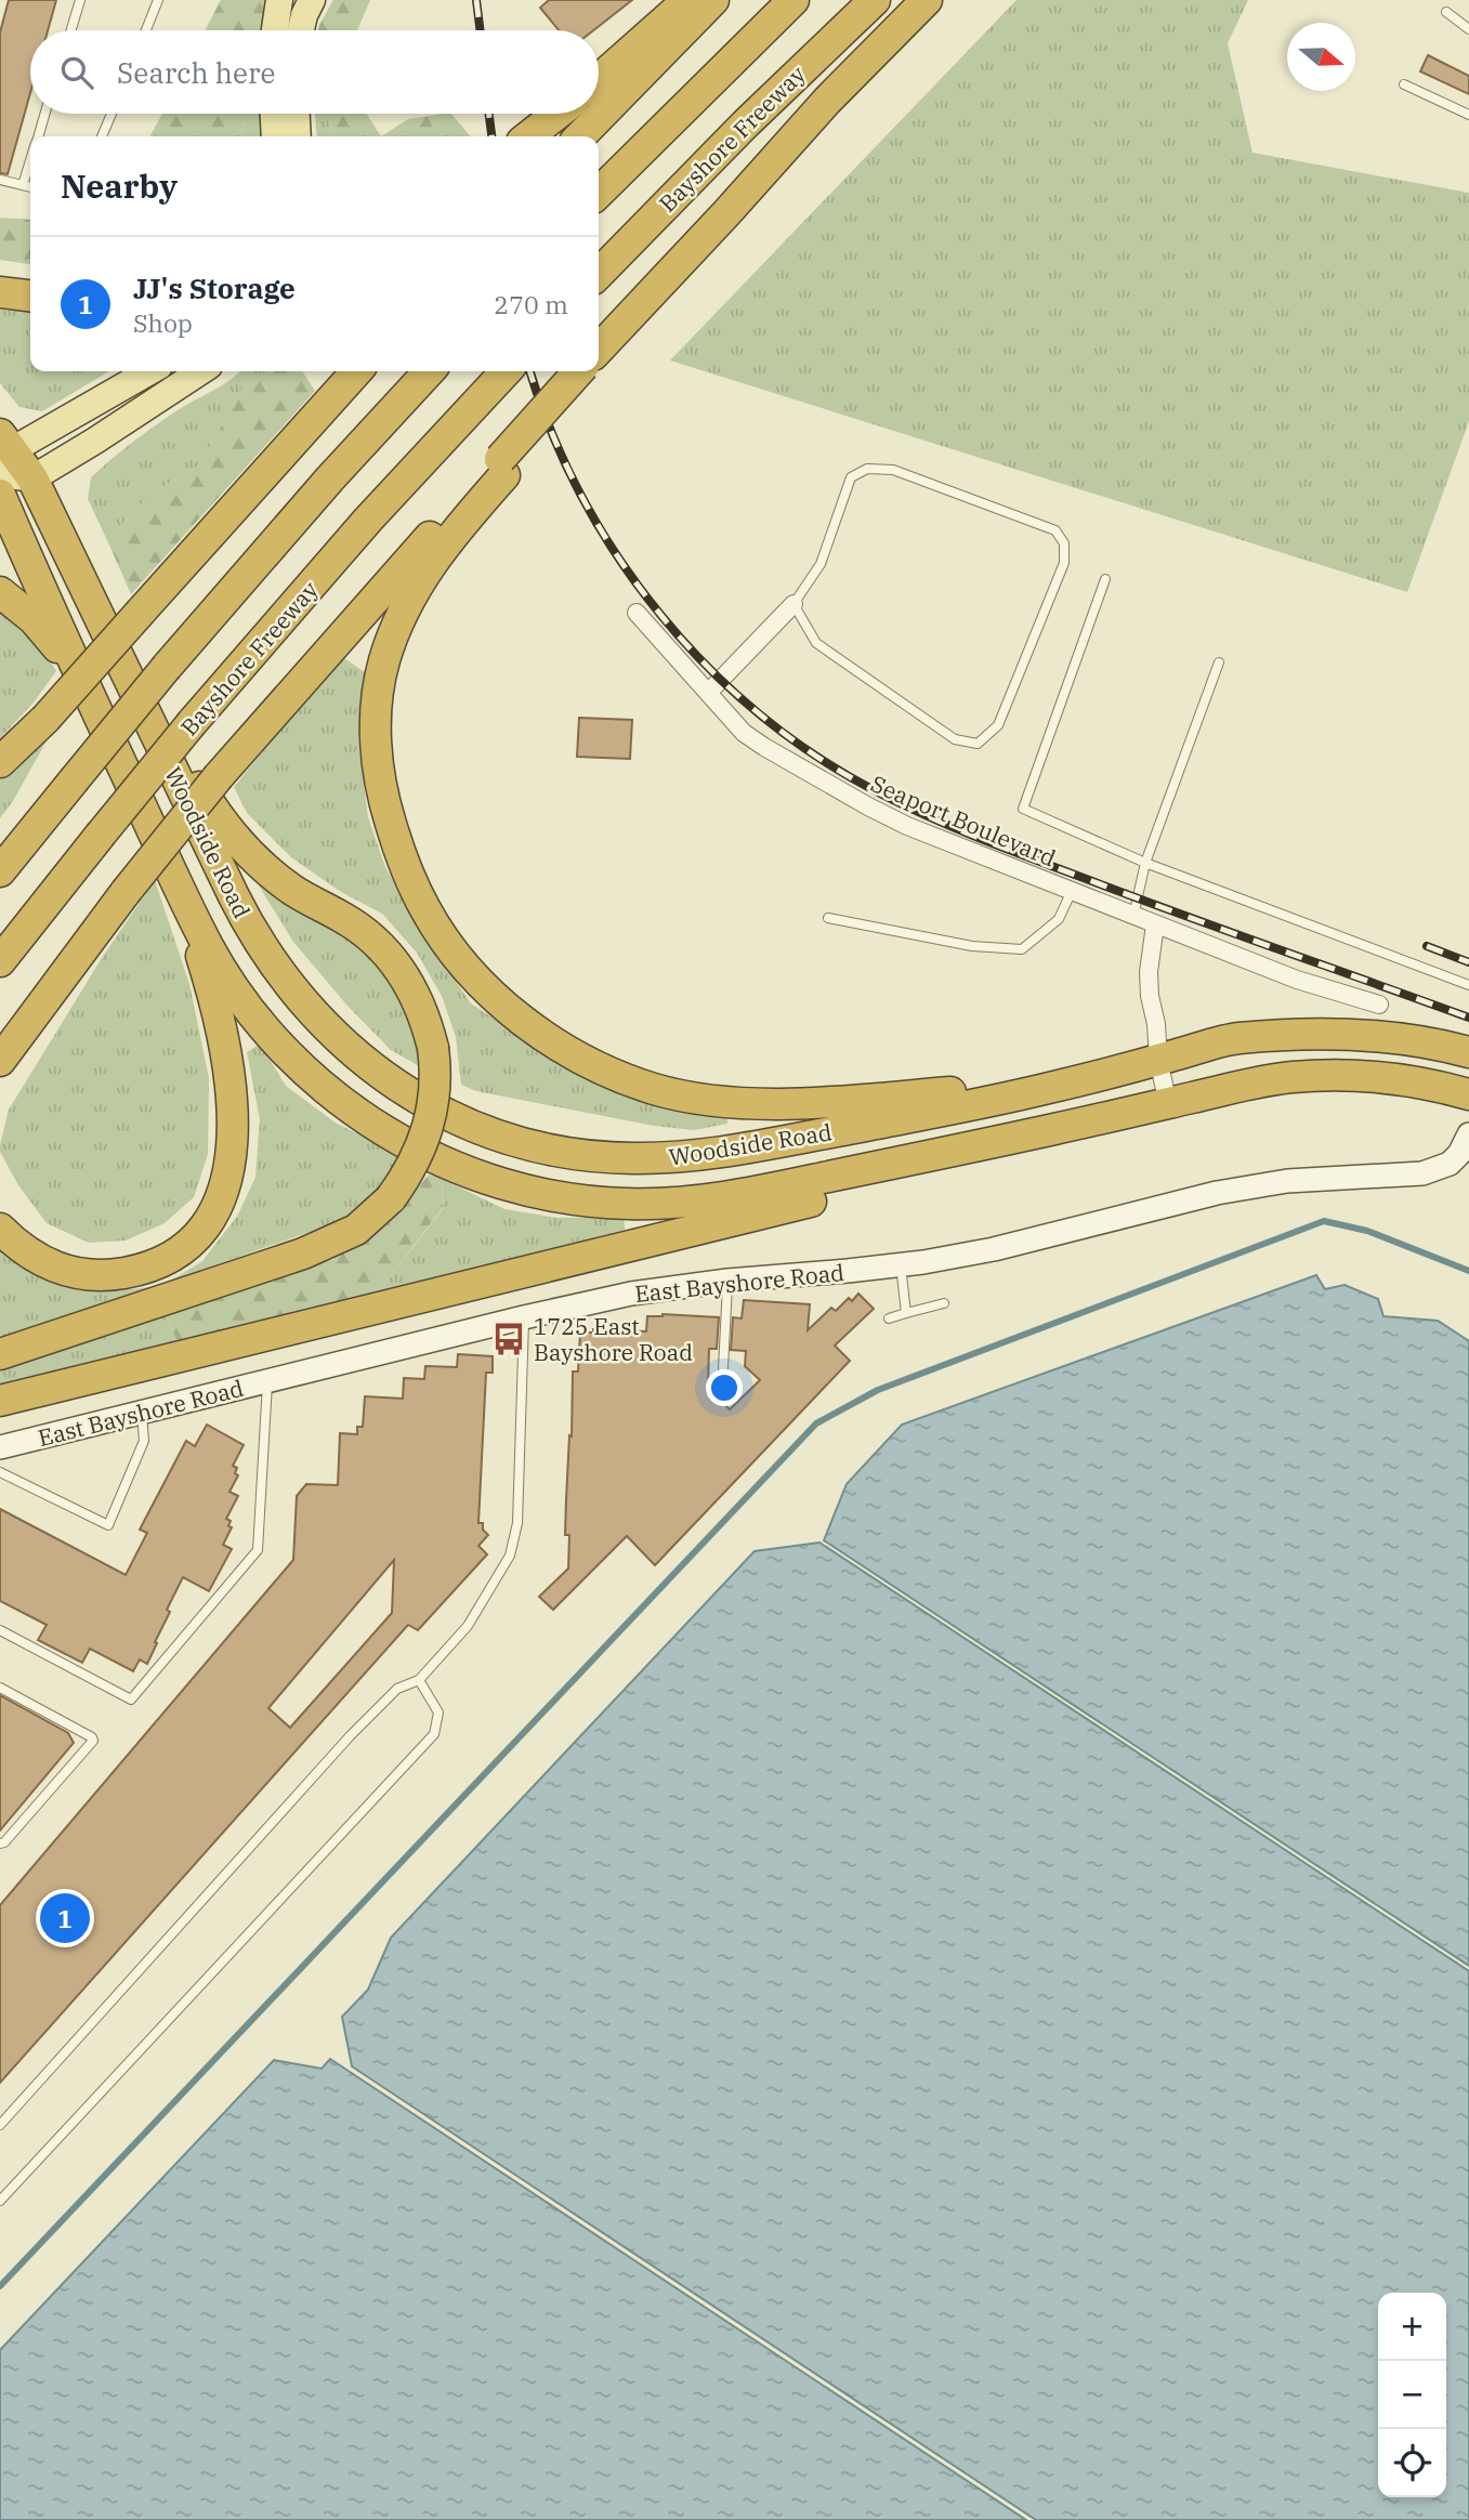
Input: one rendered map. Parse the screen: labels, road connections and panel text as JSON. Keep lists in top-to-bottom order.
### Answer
{
  "streets": {
    "highway": ["Bayshore Freeway", "Woodside Road"],
    "street": ["Seaport Boulevard", "East Bayshore Road"]
  },
  "places": {
    "bus stop": ["1725 East Bayshore Road"]
  },
  "north": "right",
  "page": {
    "search": "Search here",
    "heading": "Nearby",
    "list": [
      {
        "mark": "1",
        "name": "JJ's Storage",
        "note": "Shop",
        "value": "270 m"
      }
    ],
    "pins": "1",
    "map_buttons": ["+", "−"]
  }
}
